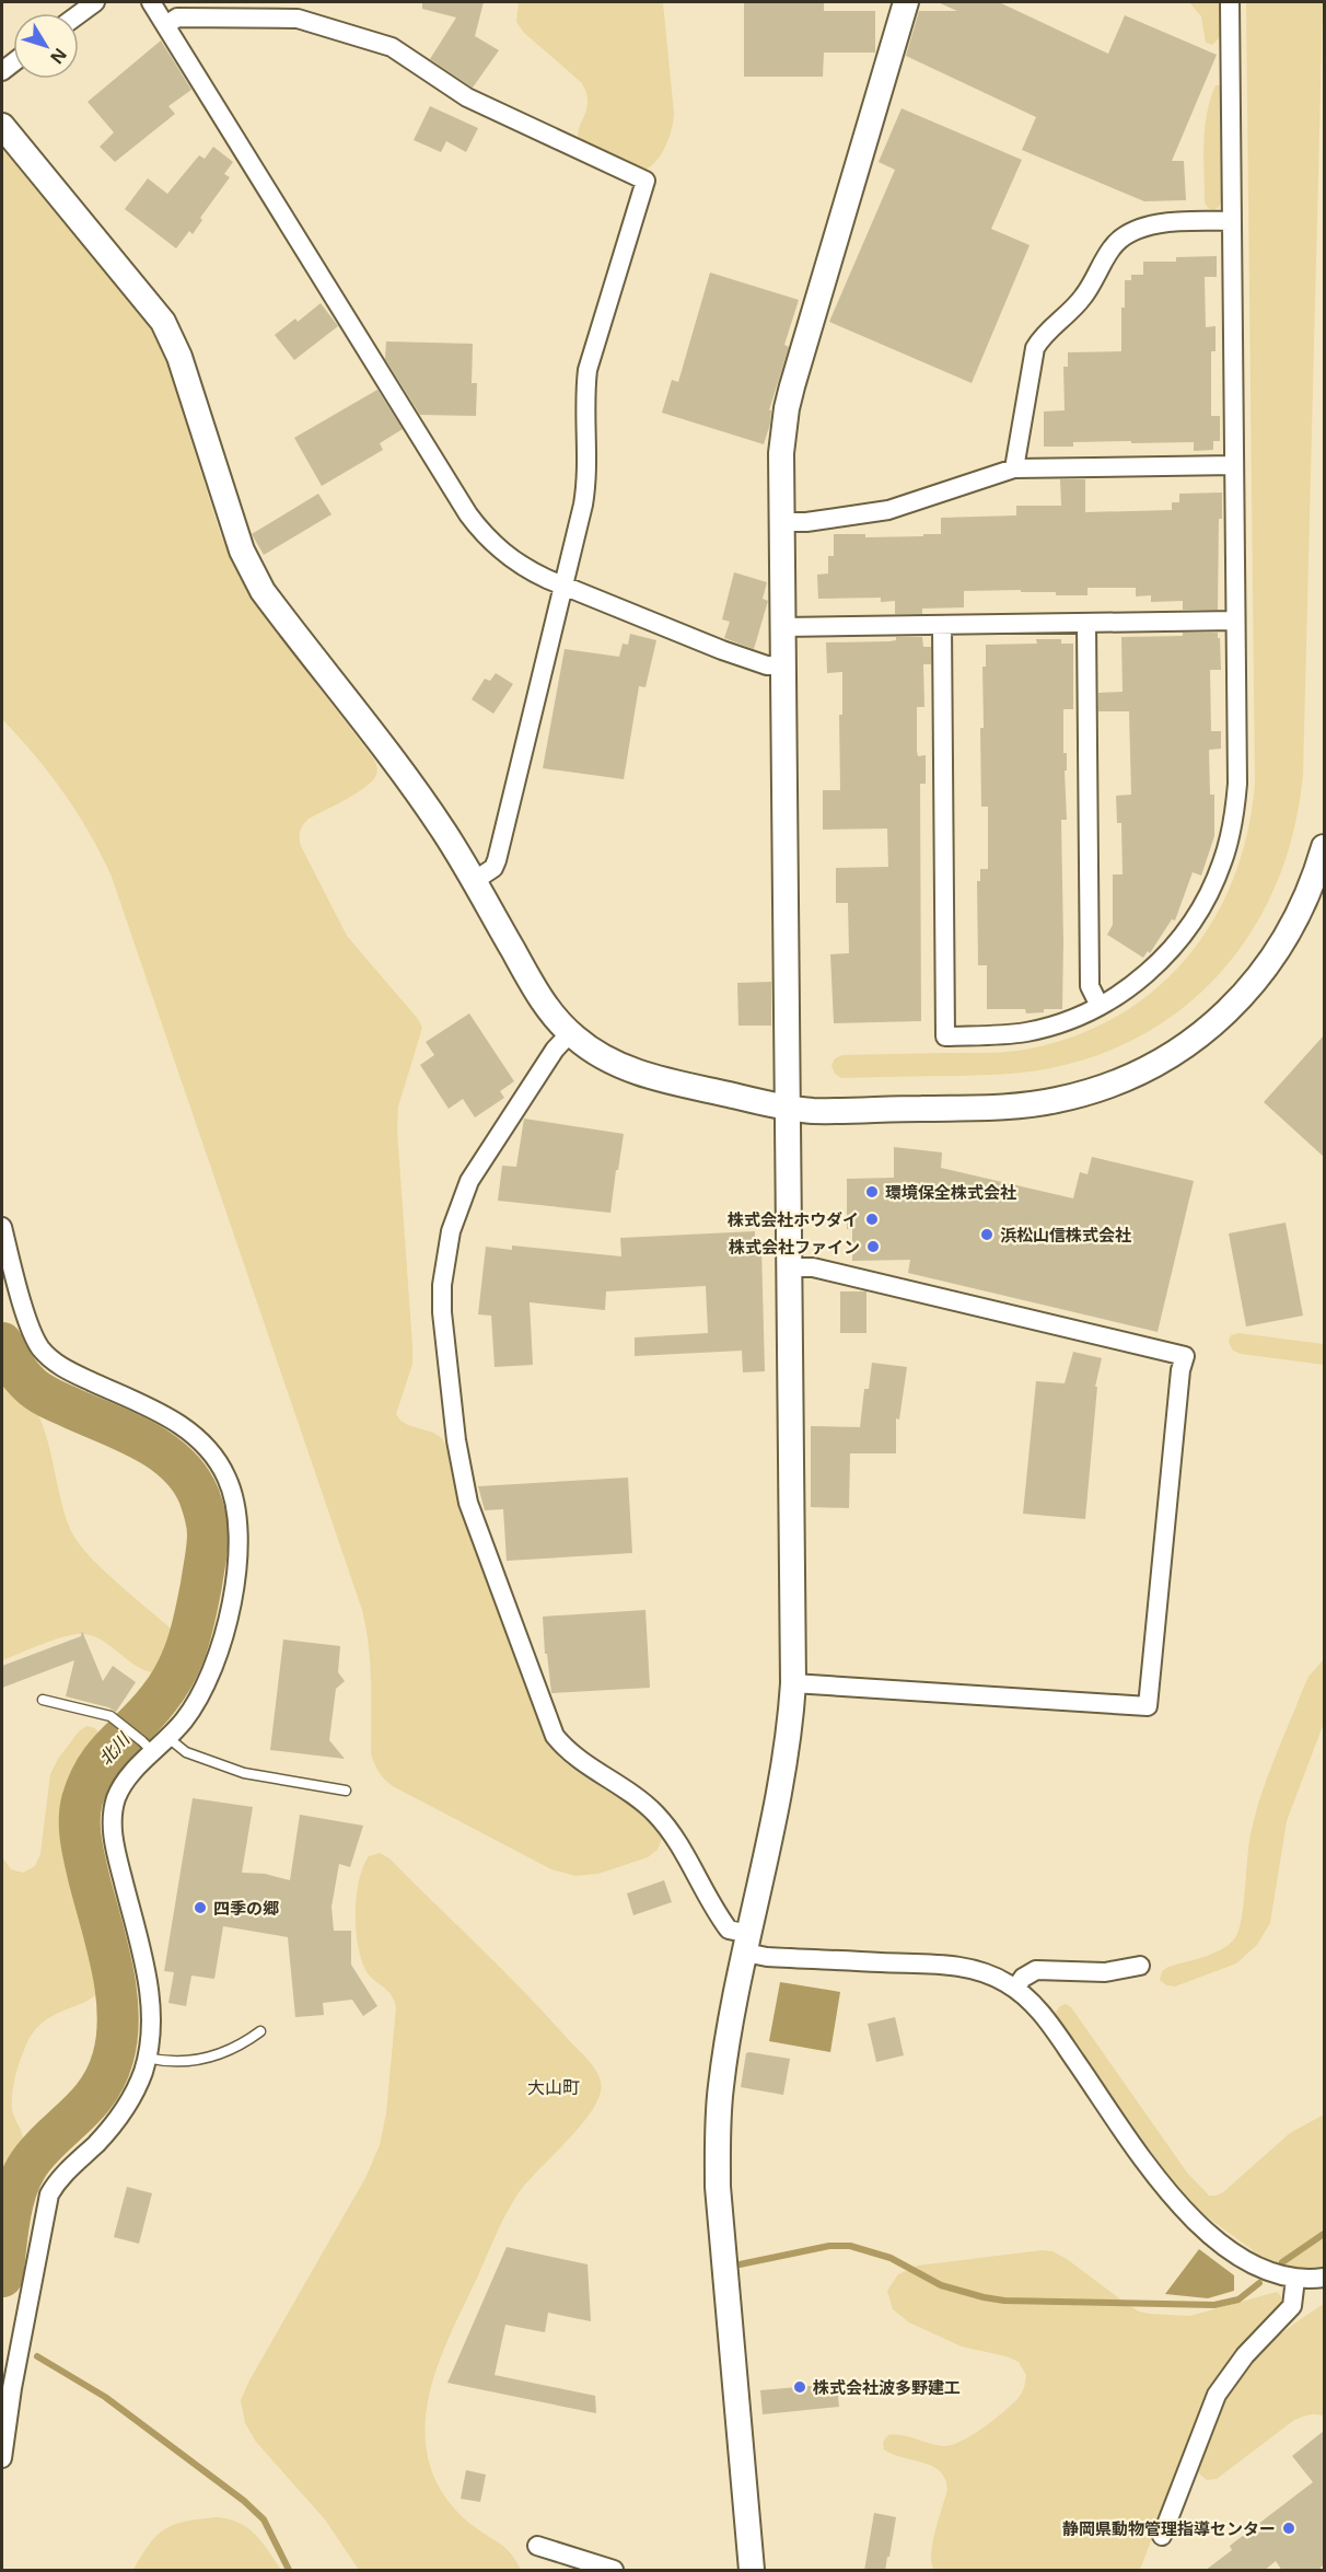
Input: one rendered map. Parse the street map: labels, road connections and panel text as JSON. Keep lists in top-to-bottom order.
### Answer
{
  "districts": ["大山町"],
  "water": ["北川"],
  "places": [
    "環境保全株式会社",
    "株式会社ホウダイ",
    "浜松山信株式会社",
    "株式会社ファイン",
    "四季の郷",
    "株式会社波多野建工",
    "静岡県動物管理指導センター"
  ],
  "north": "bottom right"
}
